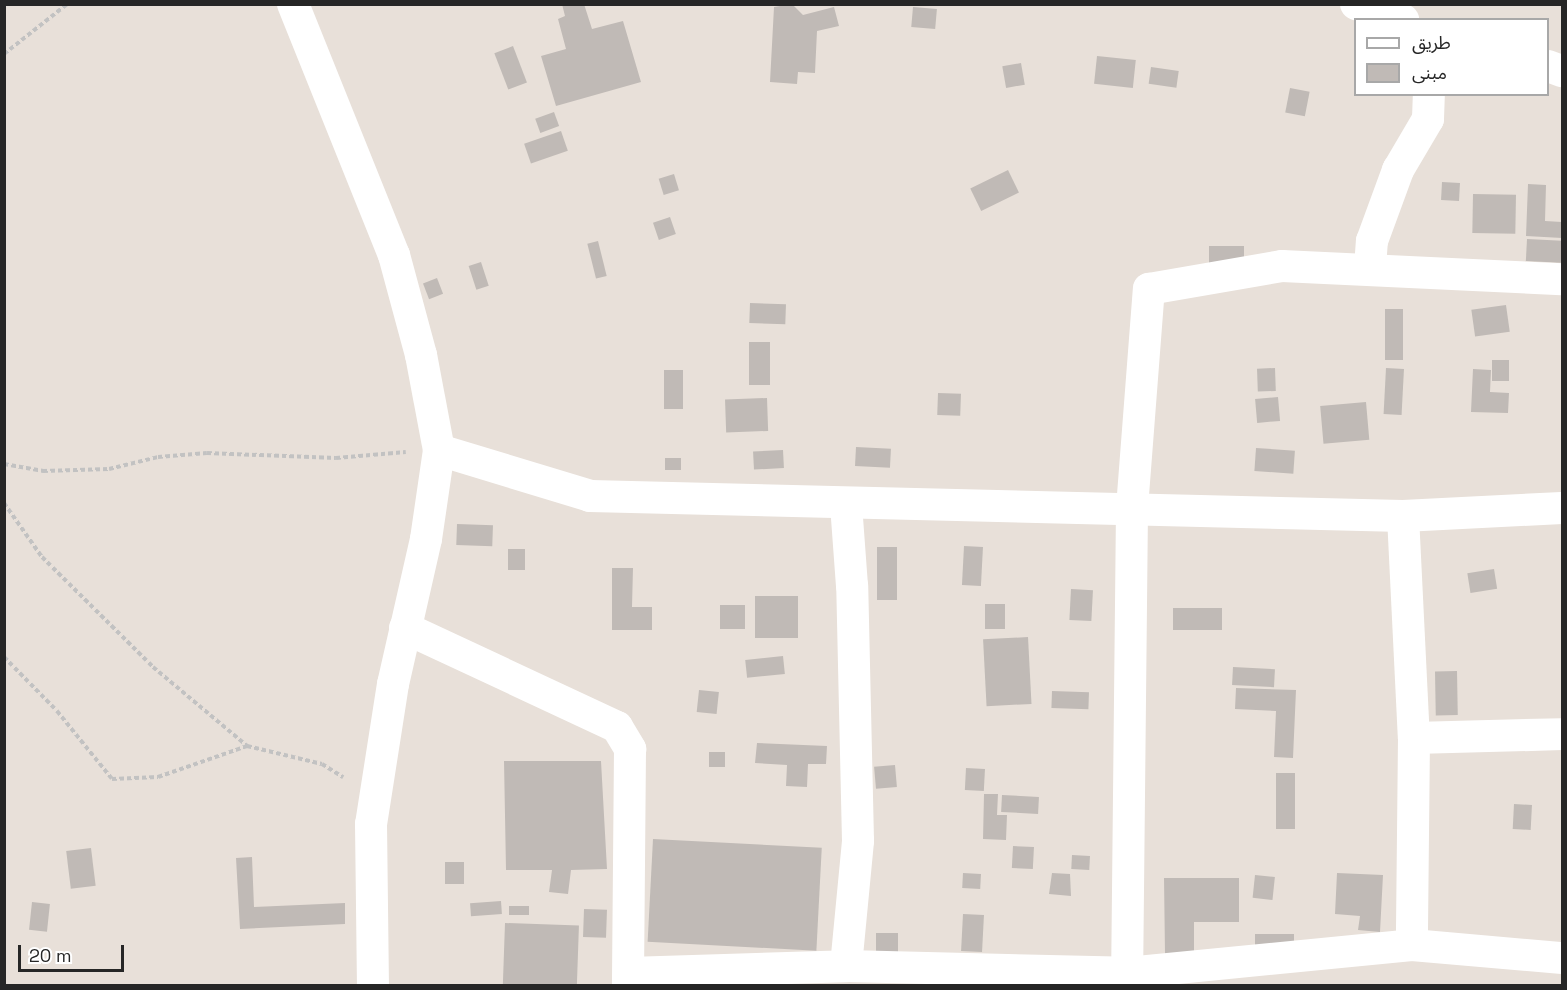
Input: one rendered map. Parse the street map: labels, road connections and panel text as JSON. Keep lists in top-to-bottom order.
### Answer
{
  "legend": ["طريق", "مبنى"],
  "scale_bar": "20 m"
}
